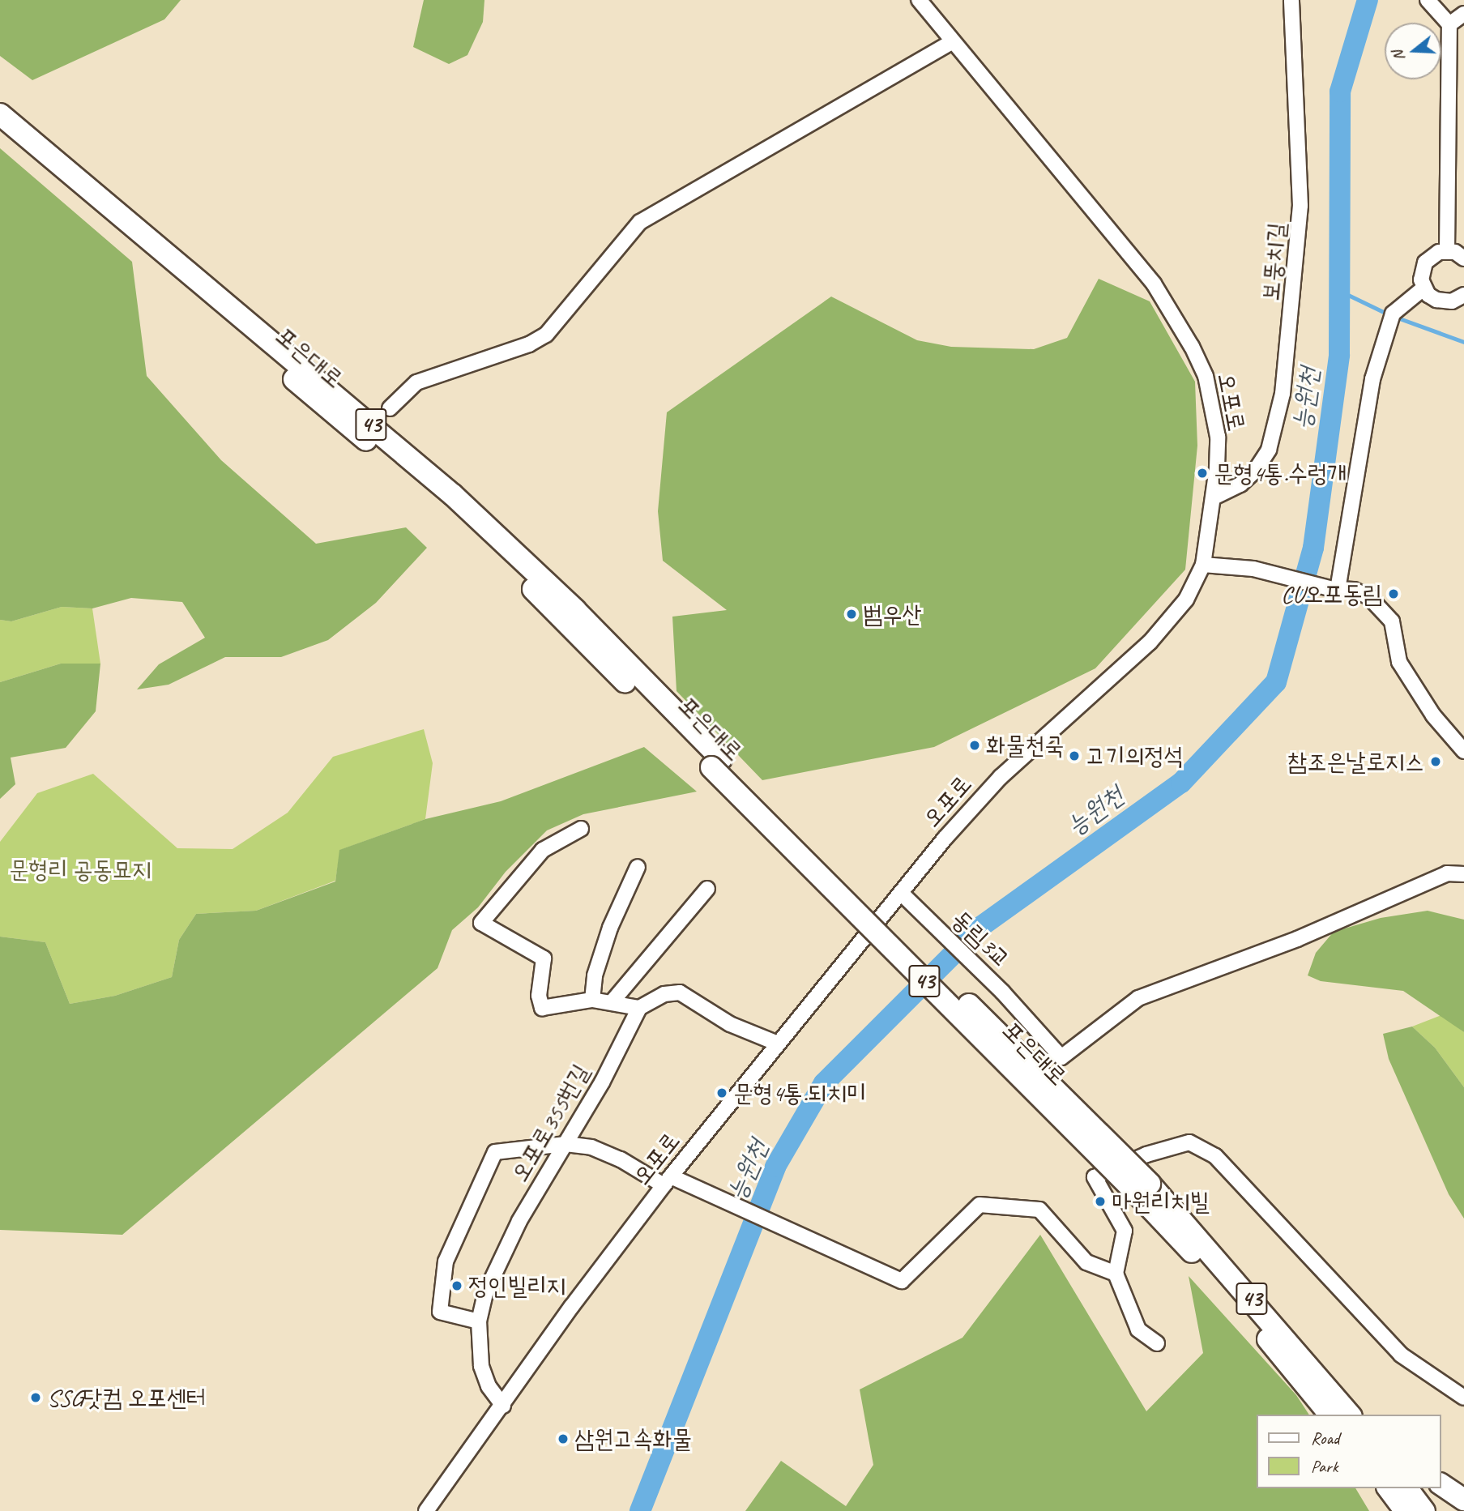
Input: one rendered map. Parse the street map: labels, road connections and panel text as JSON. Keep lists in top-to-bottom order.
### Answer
{
  "streets": {
    "highway": ["포은대로", "43"],
    "street": [
      "보뚱치길",
      "오포로",
      "동림3교",
      "오포로355번길"
    ]
  },
  "crossings": [
    ["보뚱치길", "오포로"],
    ["포은대로", "43"],
    ["오포로", "동림3교"],
    ["오포로", "오포로355번길"]
  ],
  "water": ["능원천"],
  "parks": ["문형리 공동묘지"],
  "places": [
    "문형4통.수렁개",
    "CU오포동림",
    "범우산",
    "화물천국",
    "고기의정석",
    "참조은날로지스",
    "문형4통.되치미",
    "마원리치빌",
    "정인빌리지",
    "SSG닷컴 오포센터",
    "삼원고속화물"
  ],
  "legend": ["Road", "Park"],
  "north": "left"
}
